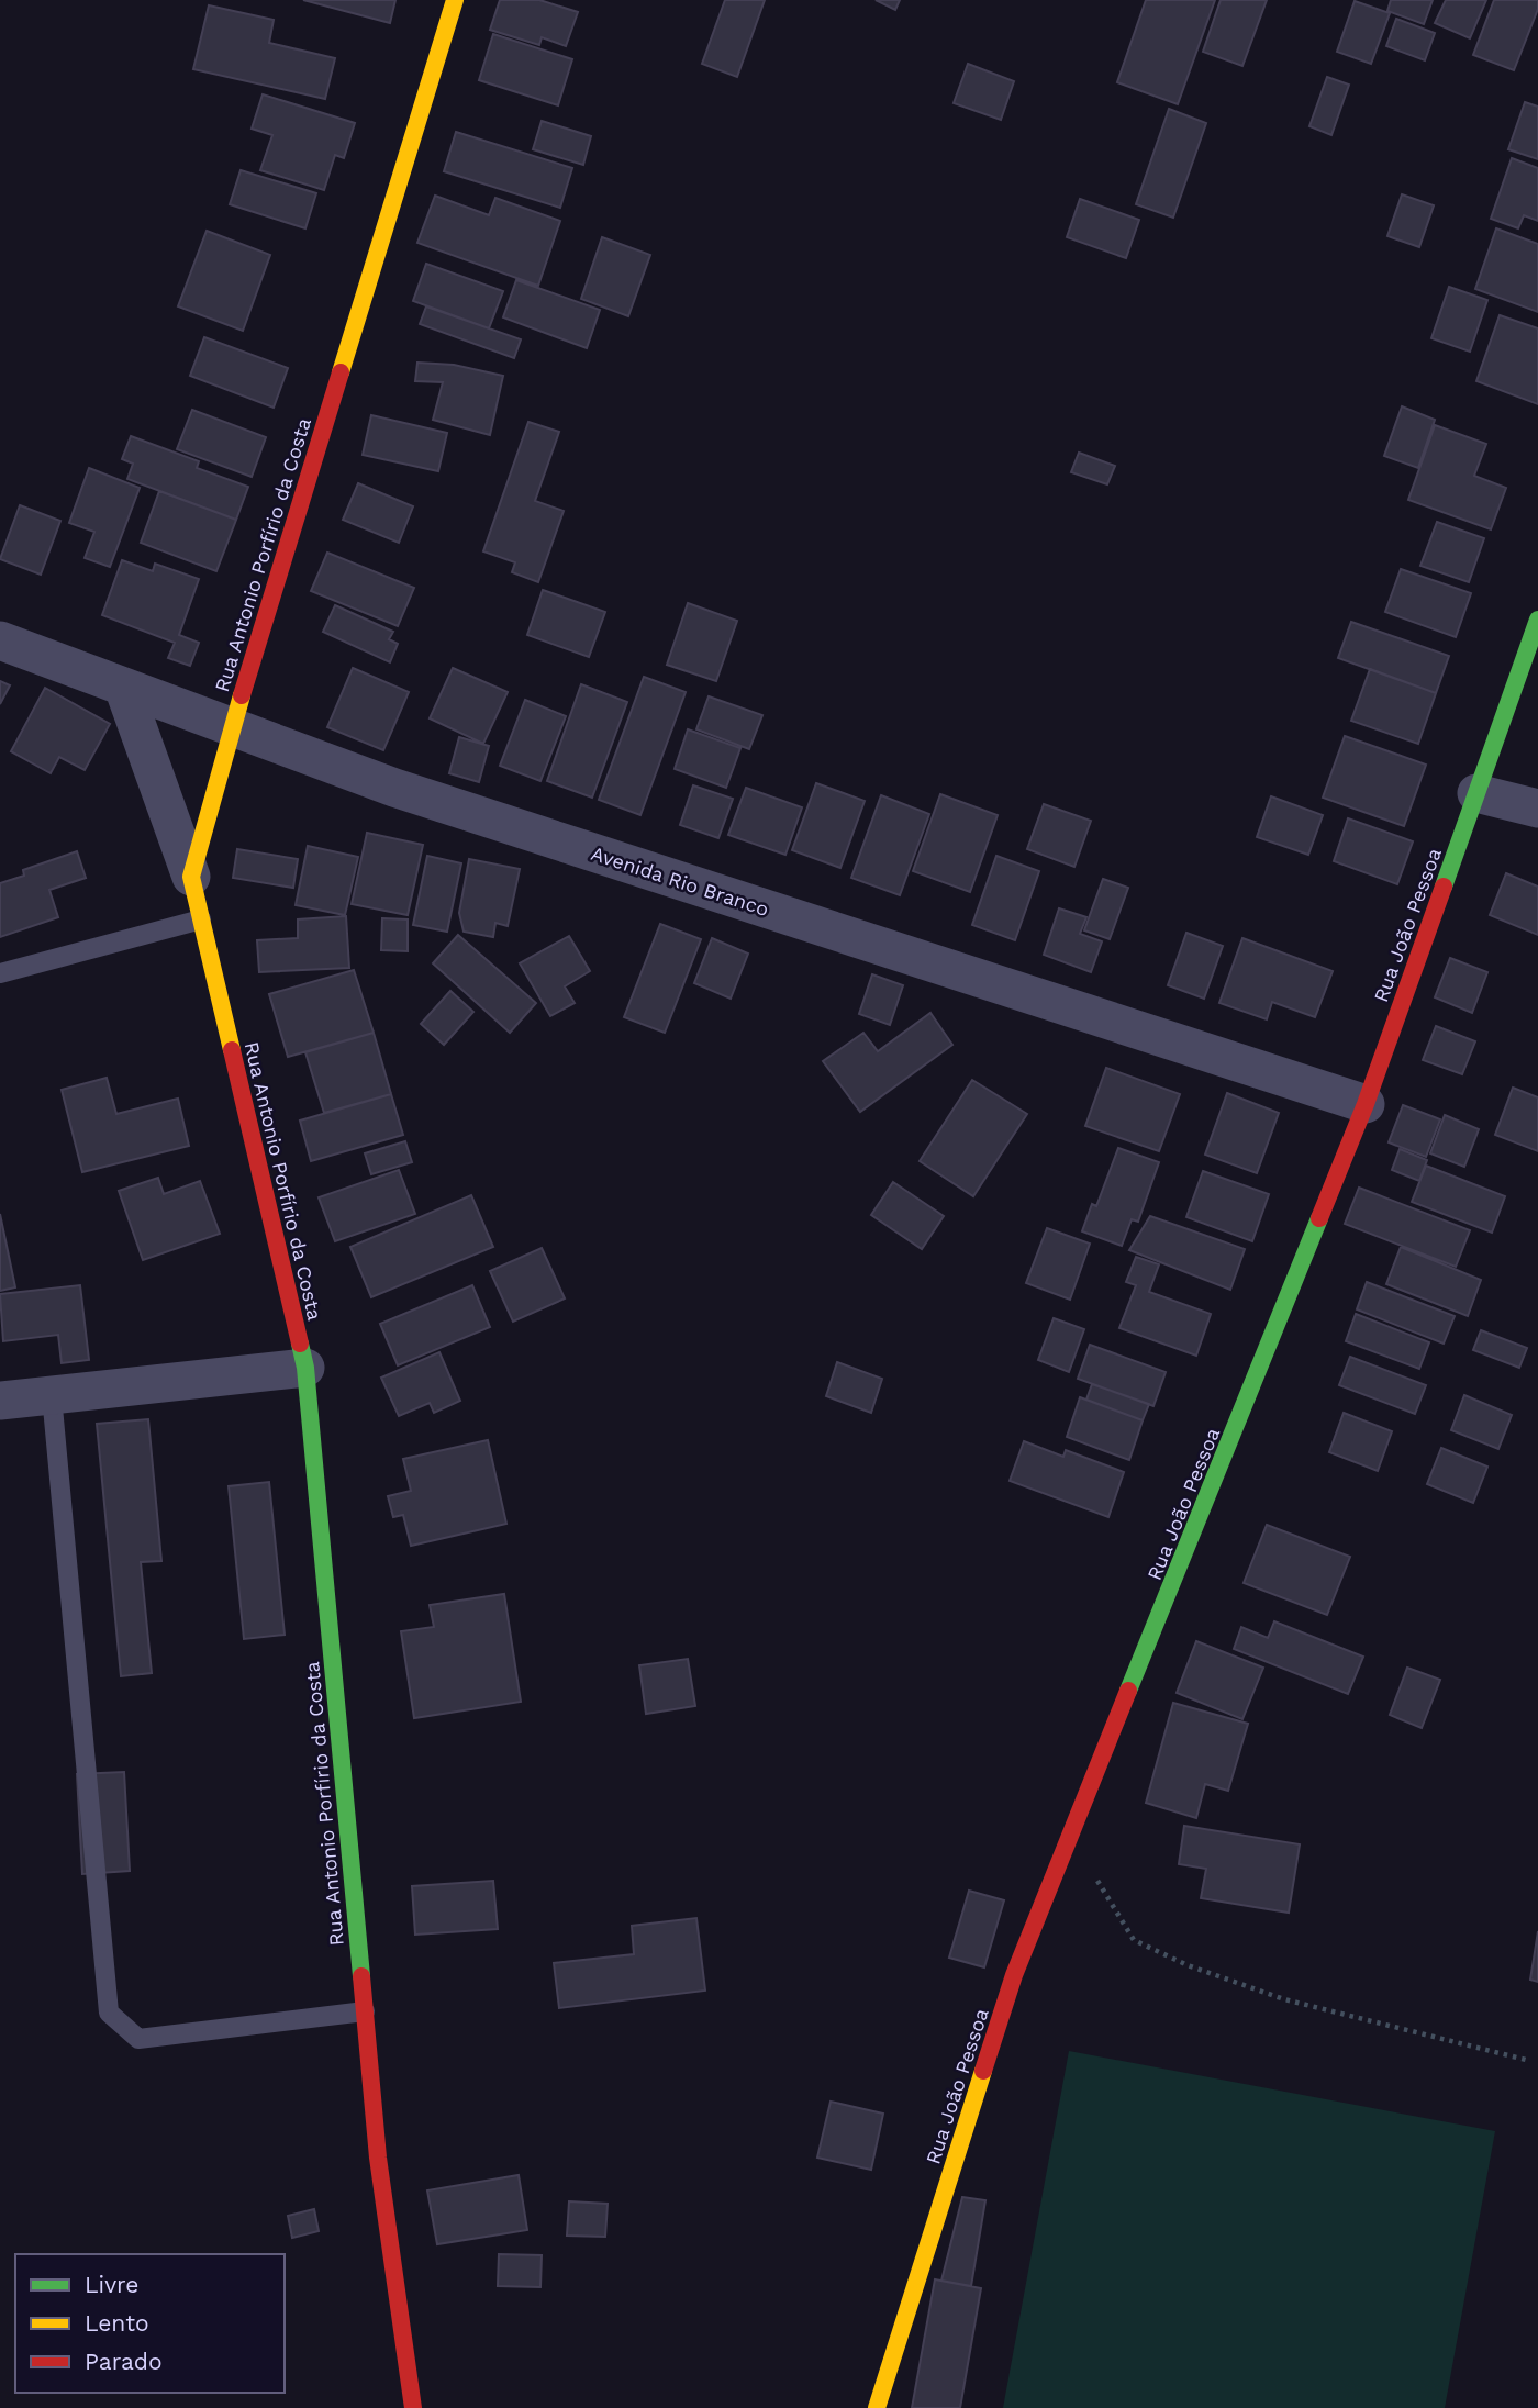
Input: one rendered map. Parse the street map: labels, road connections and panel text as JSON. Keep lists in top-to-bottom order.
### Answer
{
  "streets": {
    "street": ["Rua Antonio Porfírio da Costa", "Avenida Rio Branco", "Rua João Pessoa"]
  },
  "crossings": [
    ["Rua Antonio Porfírio da Costa", "Avenida Rio Branco"],
    ["Avenida Rio Branco", "Rua João Pessoa"]
  ],
  "legend": ["Livre", "Lento", "Parado"]
}
